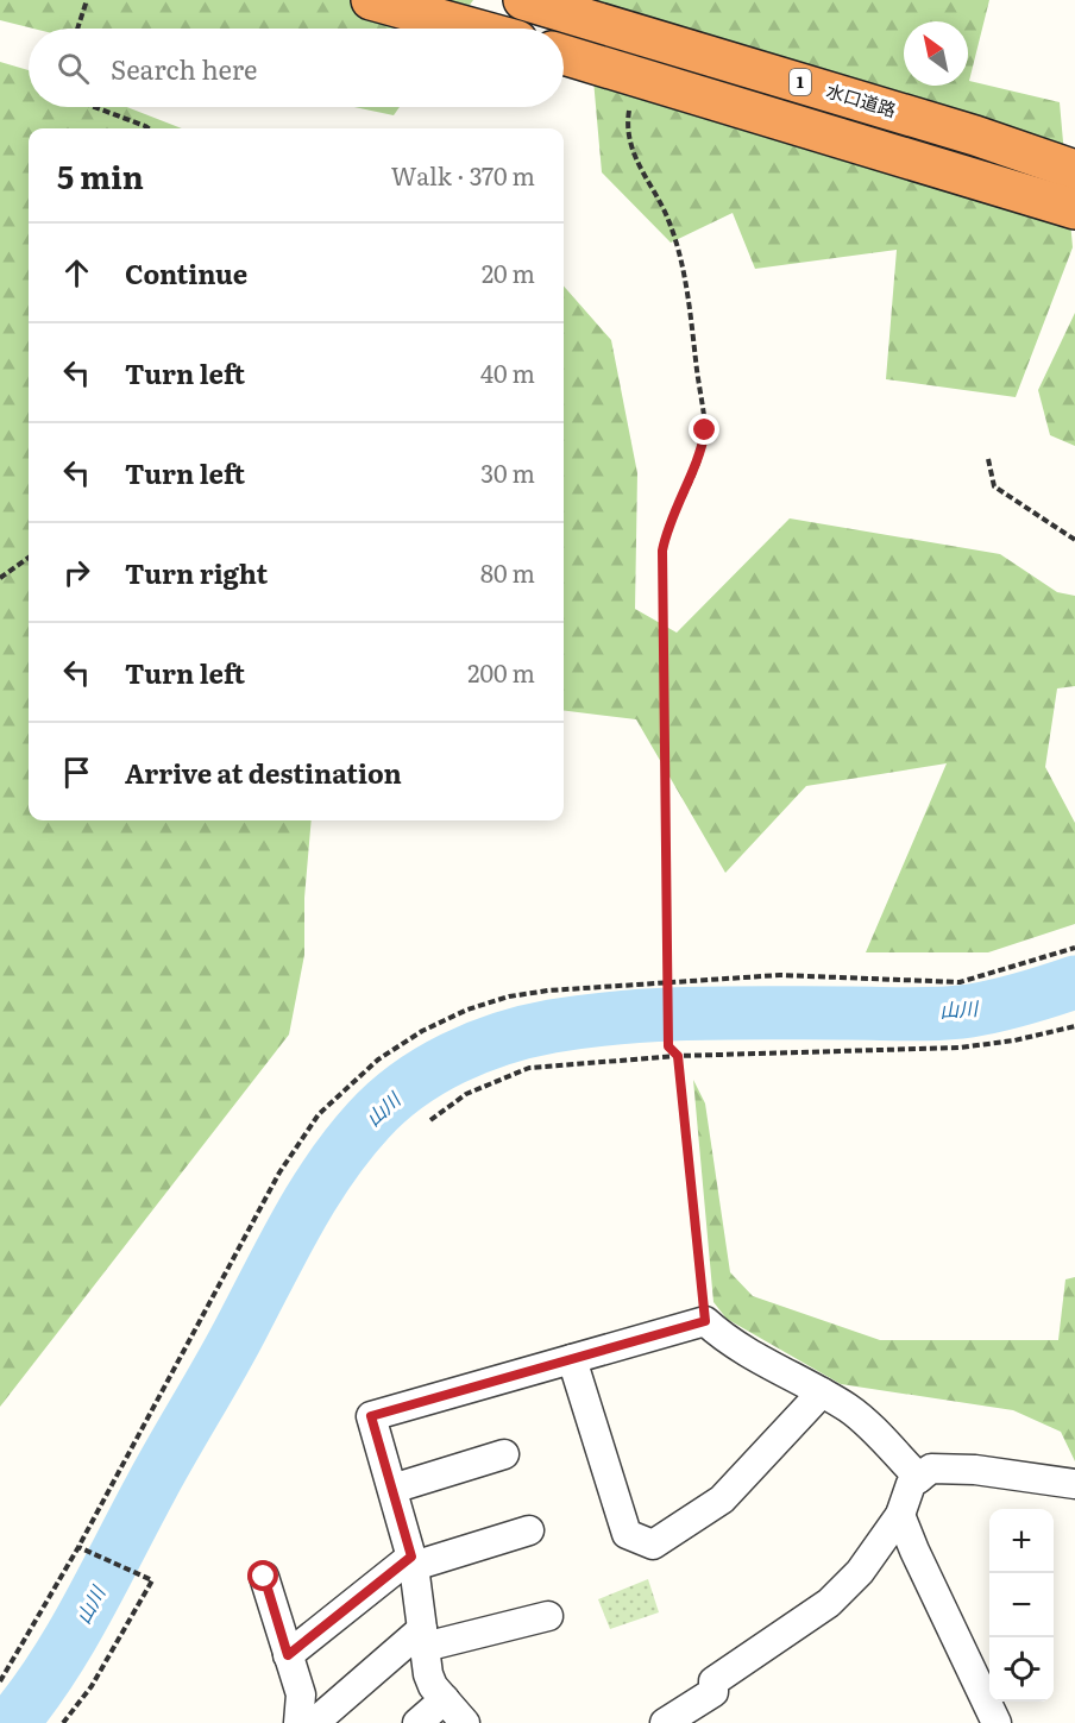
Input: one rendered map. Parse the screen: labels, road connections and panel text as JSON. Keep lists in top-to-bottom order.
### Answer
{
  "streets": {
    "highway": ["1", "水口道路"]
  },
  "water": ["山川"],
  "north": "top left",
  "page": {
    "search": "Search here",
    "heading": ["5 min", "Walk · 370 m"],
    "list": [
      ["Continue", "20 m"],
      ["Turn left", "40 m"],
      ["Turn left", "30 m"],
      ["Turn right", "80 m"],
      ["Turn left", "200 m"],
      "Arrive at destination"
    ],
    "map_buttons": ["+", "−"]
  }
}
